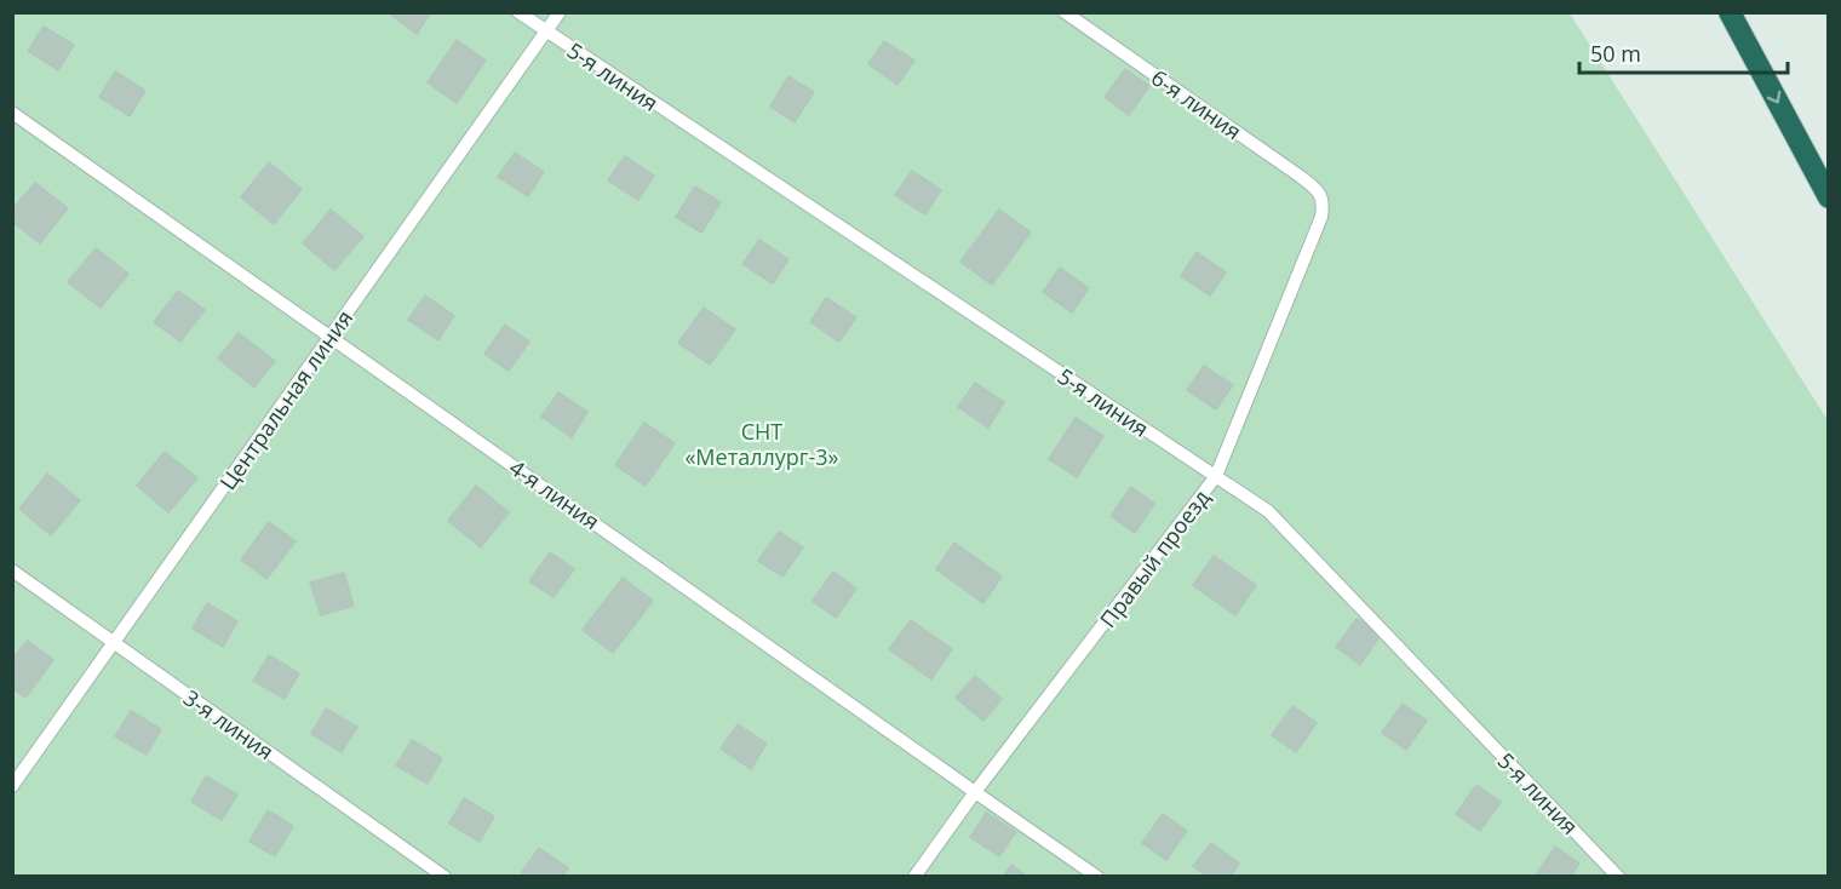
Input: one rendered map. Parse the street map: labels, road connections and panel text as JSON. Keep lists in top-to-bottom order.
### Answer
{
  "streets": {
    "lane": [
      "5-я линия",
      "6-я линия",
      "Центральная линия",
      "4-я линия",
      "Правый проезд",
      "3-я линия"
    ]
  },
  "crossings": [
    ["5-я линия", "Центральная линия"],
    ["5-я линия", "Правый проезд"],
    ["6-я линия", "Правый проезд"],
    ["Центральная линия", "4-я линия"],
    ["Центральная линия", "3-я линия"],
    ["4-я линия", "Правый проезд"]
  ],
  "parks": ["СНТ «Металлург-3»"],
  "scale_bar": "50 m"
}
